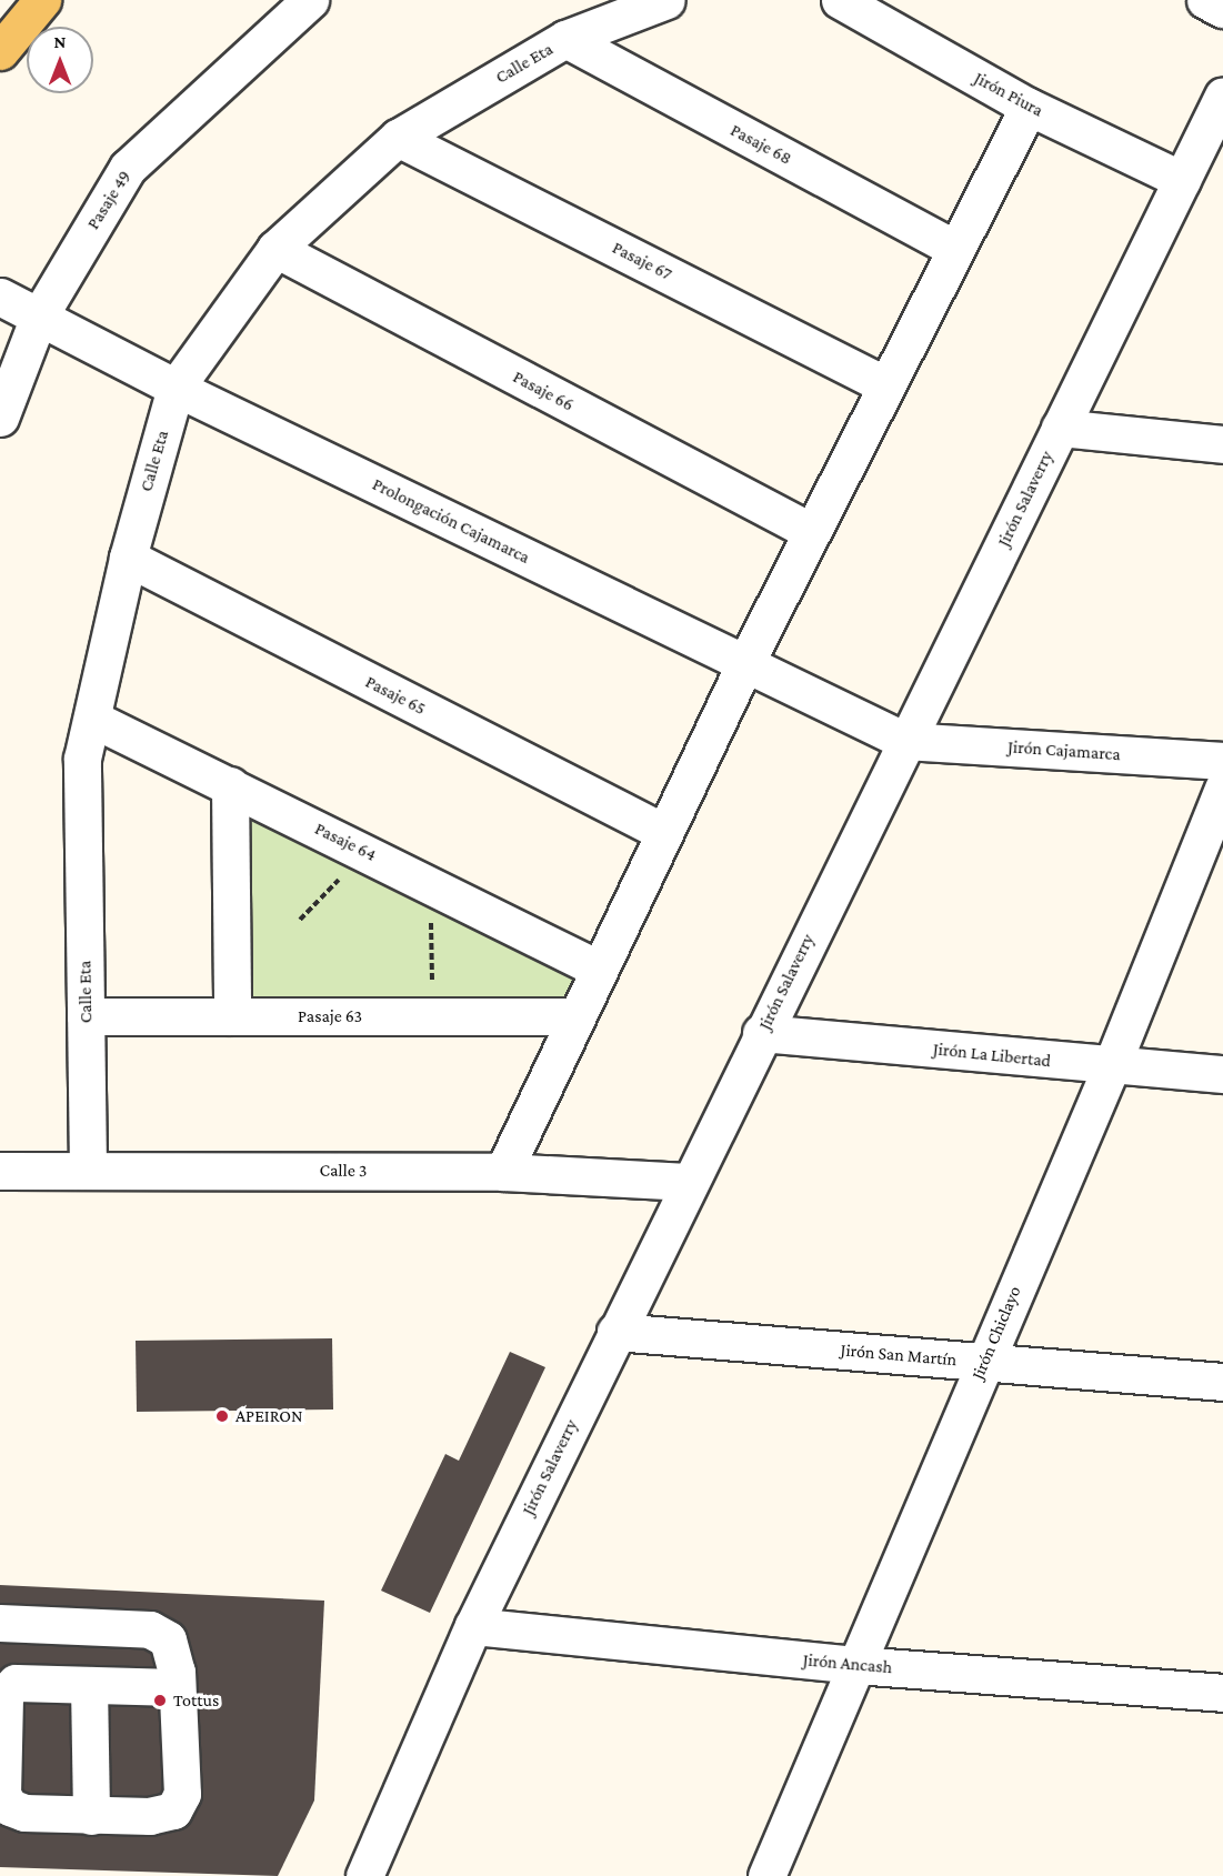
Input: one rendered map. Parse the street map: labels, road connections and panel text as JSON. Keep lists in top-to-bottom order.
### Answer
{
  "streets": {
    "street": [
      "Calle Eta",
      "Jirón Piura",
      "Pasaje 68",
      "Pasaje 49",
      "Pasaje 67",
      "Pasaje 66",
      "Jirón Salaverry",
      "Prolongación Cajamarca",
      "Pasaje 65",
      "Jirón Cajamarca",
      "Pasaje 64",
      "Pasaje 63",
      "Jirón La Libertad",
      "Calle 3",
      "Jirón Chiclayo",
      "Jirón San Martín",
      "Jirón Ancash"
    ]
  },
  "crossings": [
    ["Calle Eta", "Pasaje 68"],
    ["Calle Eta", "Pasaje 67"],
    ["Calle Eta", "Pasaje 66"],
    ["Calle Eta", "Prolongación Cajamarca"],
    ["Calle Eta", "Pasaje 65"],
    ["Calle Eta", "Pasaje 64"],
    ["Calle Eta", "Pasaje 63"],
    ["Calle Eta", "Calle 3"],
    ["Jirón Piura", "Jirón Salaverry"],
    ["Pasaje 49", "Prolongación Cajamarca"],
    ["Jirón Salaverry", "Prolongación Cajamarca"],
    ["Jirón Salaverry", "Jirón Cajamarca"],
    ["Jirón Salaverry", "Jirón La Libertad"],
    ["Jirón Salaverry", "Calle 3"],
    ["Jirón Salaverry", "Jirón San Martín"],
    ["Jirón Salaverry", "Jirón Ancash"],
    ["Prolongación Cajamarca", "Jirón Cajamarca"],
    ["Jirón La Libertad", "Jirón Chiclayo"],
    ["Jirón Chiclayo", "Jirón San Martín"],
    ["Jirón Chiclayo", "Jirón Ancash"]
  ],
  "places": ["APEIRON", "Tottus"],
  "north": "top"
}
